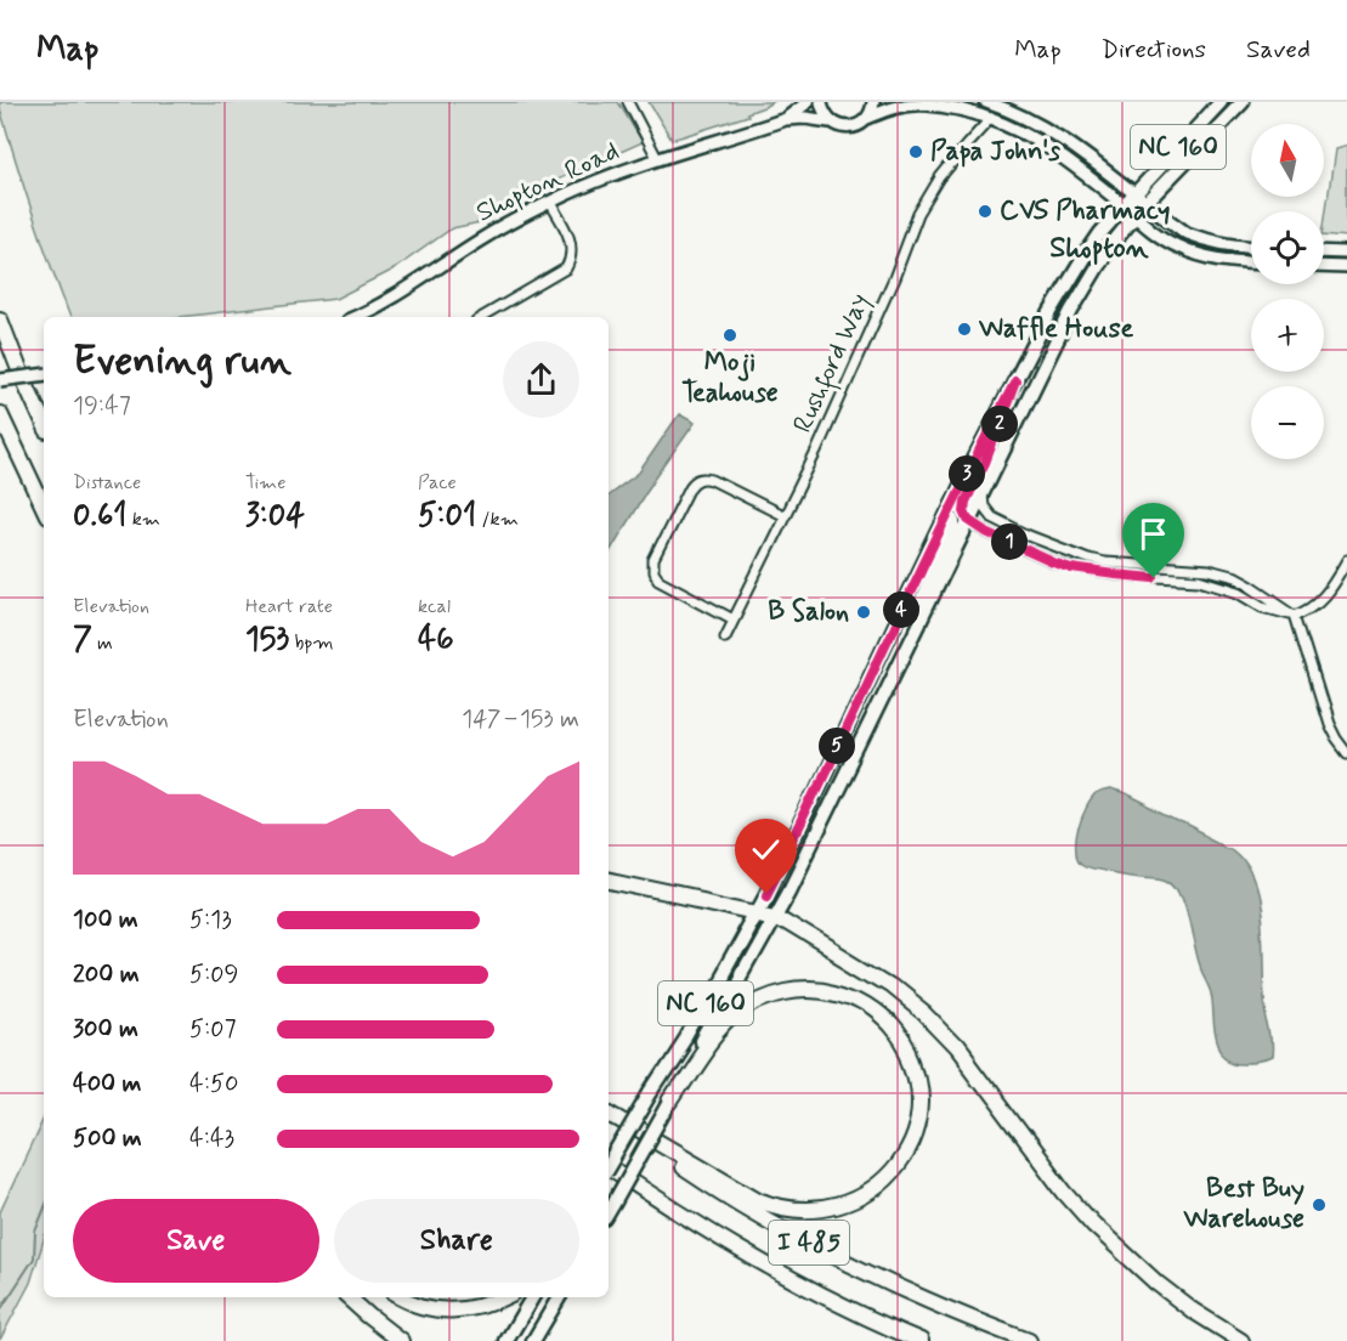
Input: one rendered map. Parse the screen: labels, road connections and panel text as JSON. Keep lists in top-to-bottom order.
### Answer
{
  "streets": {
    "highway": ["I 485"],
    "main road": ["NC 160"],
    "street": ["Shopton Road", "Rushford Way"]
  },
  "districts": ["Shopton"],
  "places": [
    "Papa John's",
    "CVS Pharmacy",
    "Waffle House",
    "Moji Teahouse",
    "B Salon",
    "Best Buy Warehouse"
  ],
  "north": "top",
  "page": {
    "header": "Map",
    "nav": ["Map", "Directions", "Saved"],
    "map_buttons": ["+", "−"],
    "heading": ["Evening run", "19:47"],
    "pins": [
      "2",
      "3",
      "1",
      "4",
      "5"
    ],
    "stats": [
      ["Distance", "0.61 km"],
      ["Time", "3:04"],
      ["Pace", "5:01 /km"],
      ["Elevation", "7 m"],
      ["Heart rate", "153 bpm"],
      ["kcal", "46"]
    ],
    "chart": ["Elevation", "147–153 m"],
    "list": [
      {
        "name": "100 m",
        "note": "5:13"
      },
      {
        "name": "200 m",
        "note": "5:09"
      },
      {
        "name": "300 m",
        "note": "5:07"
      },
      {
        "name": "400 m",
        "note": "4:50"
      },
      {
        "name": "500 m",
        "note": "4:43"
      }
    ],
    "buttons": ["Save", "Share"]
  }
}
